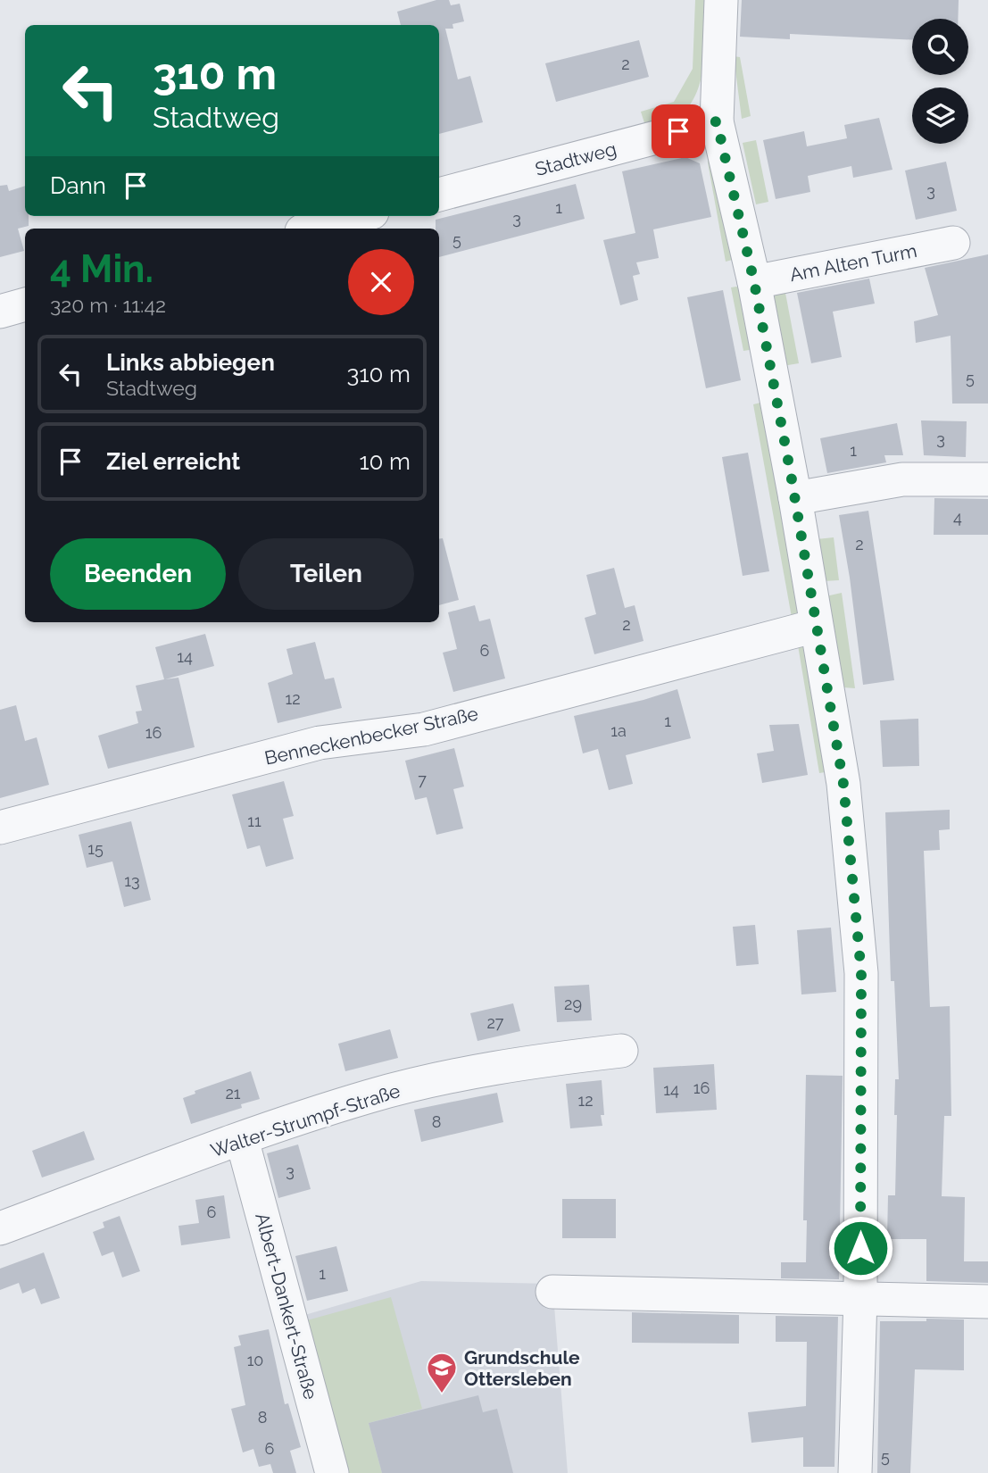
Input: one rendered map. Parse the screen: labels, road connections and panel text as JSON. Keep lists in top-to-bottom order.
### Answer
{
  "streets": {
    "street": [
      "Stadtweg",
      "Am Alten Turm",
      "Benneckenbecker Straße",
      "Walter-Strumpf-Straße",
      "Albert-Dankert-Straße"
    ]
  },
  "crossings": [
    ["Walter-Strumpf-Straße", "Albert-Dankert-Straße"]
  ],
  "places": {
    "school or university": ["Grundschule Ottersleben"]
  },
  "house_numbers": [
    "2",
    "3",
    "1",
    "3",
    "5",
    "5",
    "3",
    "1",
    "4",
    "2",
    "2",
    "6",
    "14",
    "12",
    "1",
    "1a",
    "16",
    "7",
    "11",
    "15",
    "13",
    "29",
    "27",
    "16",
    "14",
    "21",
    "12",
    "8",
    "3",
    "6",
    "1",
    "10",
    "8",
    "6",
    "5"
  ],
  "page": {
    "turn": ["310 m", "Stadtweg"],
    "then": "Dann",
    "heading": ["4 Min.", "320 m · 11:42"],
    "list": [
      {
        "name": "Links abbiegen",
        "note": "Stadtweg",
        "value": "310 m"
      },
      {
        "name": "Ziel erreicht",
        "value": "10 m"
      }
    ],
    "buttons": ["Beenden", "Teilen"]
  }
}
